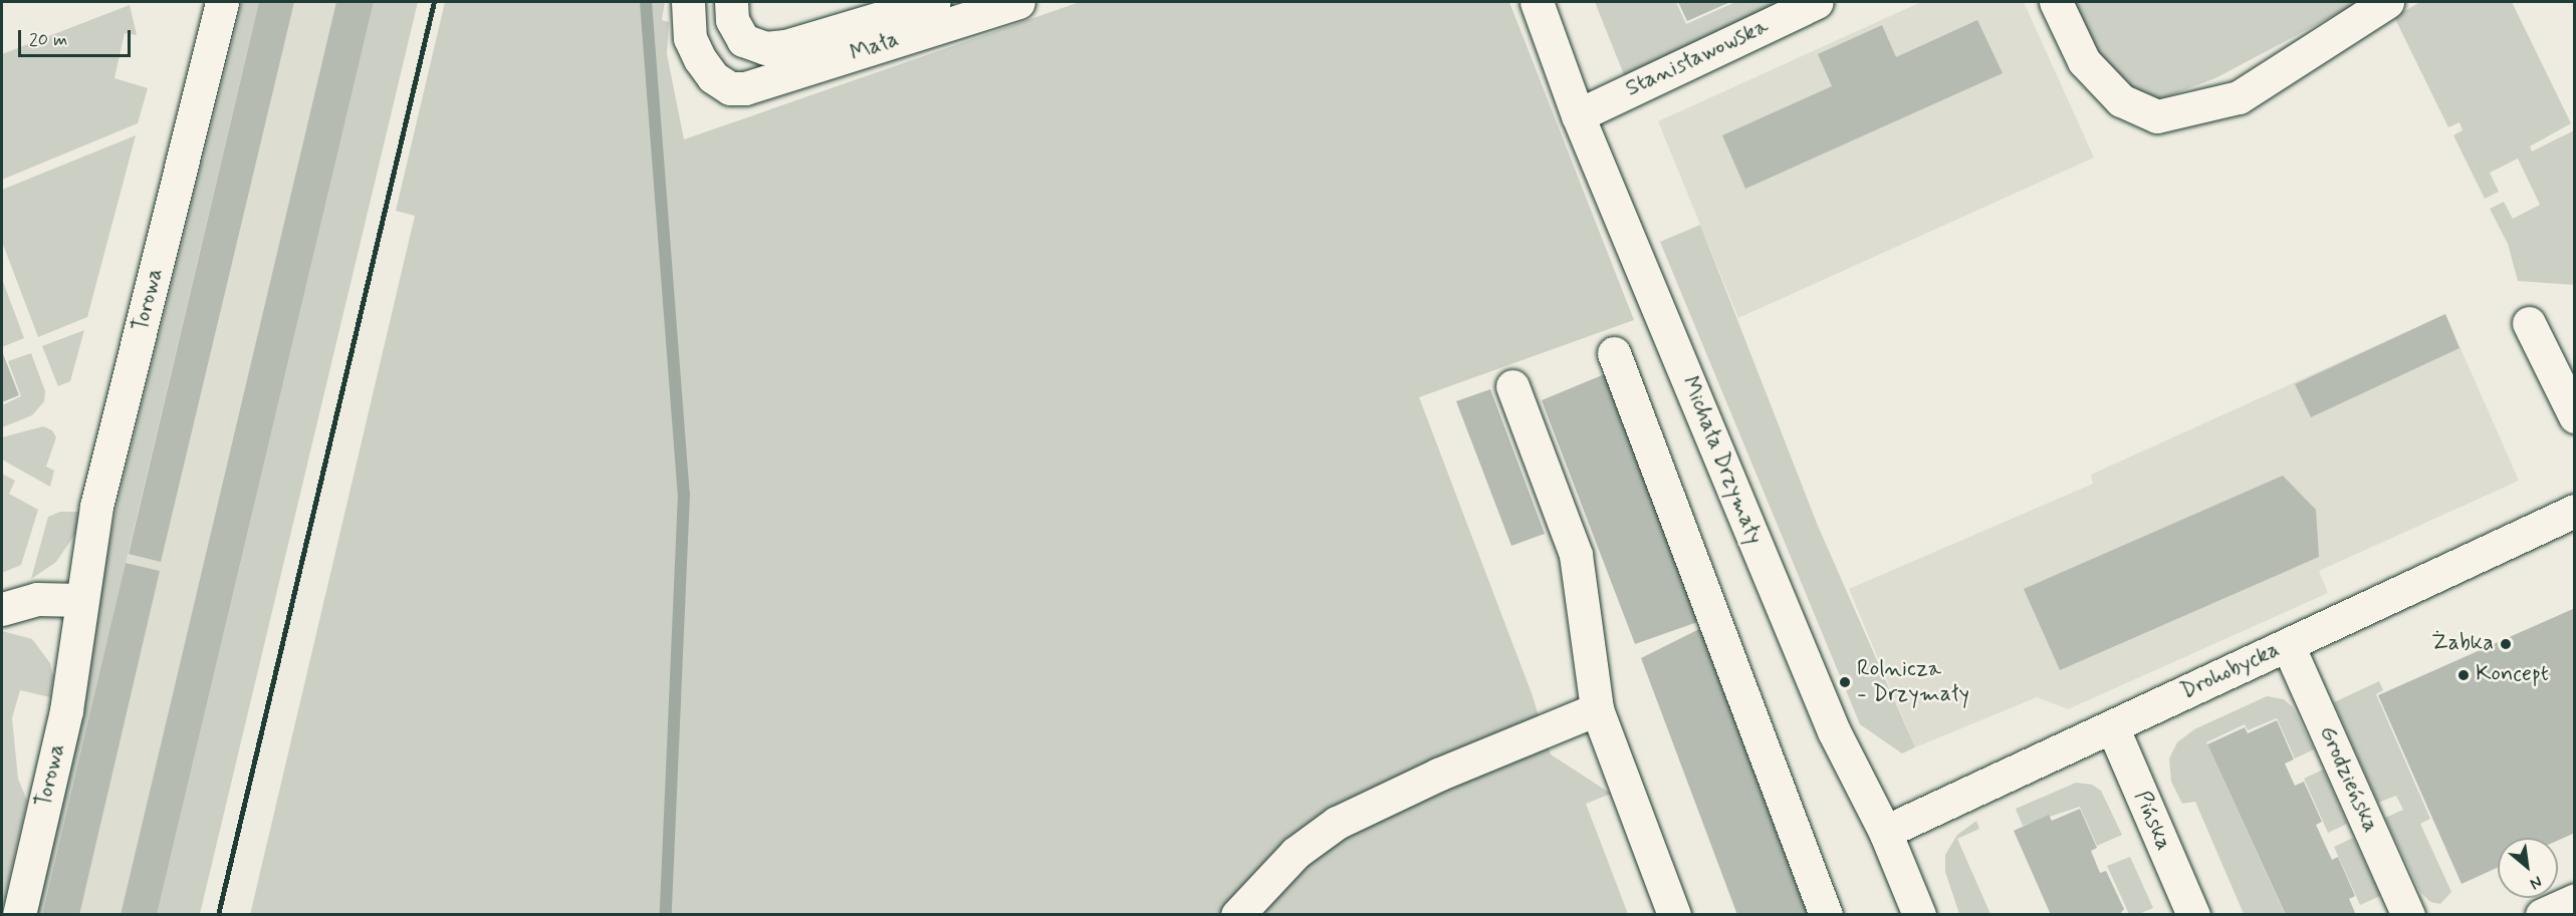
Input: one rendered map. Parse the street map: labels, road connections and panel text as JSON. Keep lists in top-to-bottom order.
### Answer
{
  "streets": {
    "street": [
      "Mała",
      "Stanisławowska",
      "Torowa",
      "Michała Drzymały",
      "Drohobycka",
      "Grodzieńska",
      "Pińska"
    ]
  },
  "crossings": [
    ["Stanisławowska", "Michała Drzymały"],
    ["Michała Drzymały", "Drohobycka"],
    ["Drohobycka", "Grodzieńska"],
    ["Drohobycka", "Pińska"]
  ],
  "places": ["Żabka", "Koncept", "Rolnicza - Drzymały"],
  "scale_bar": "20 m",
  "north": "bottom right"
}
